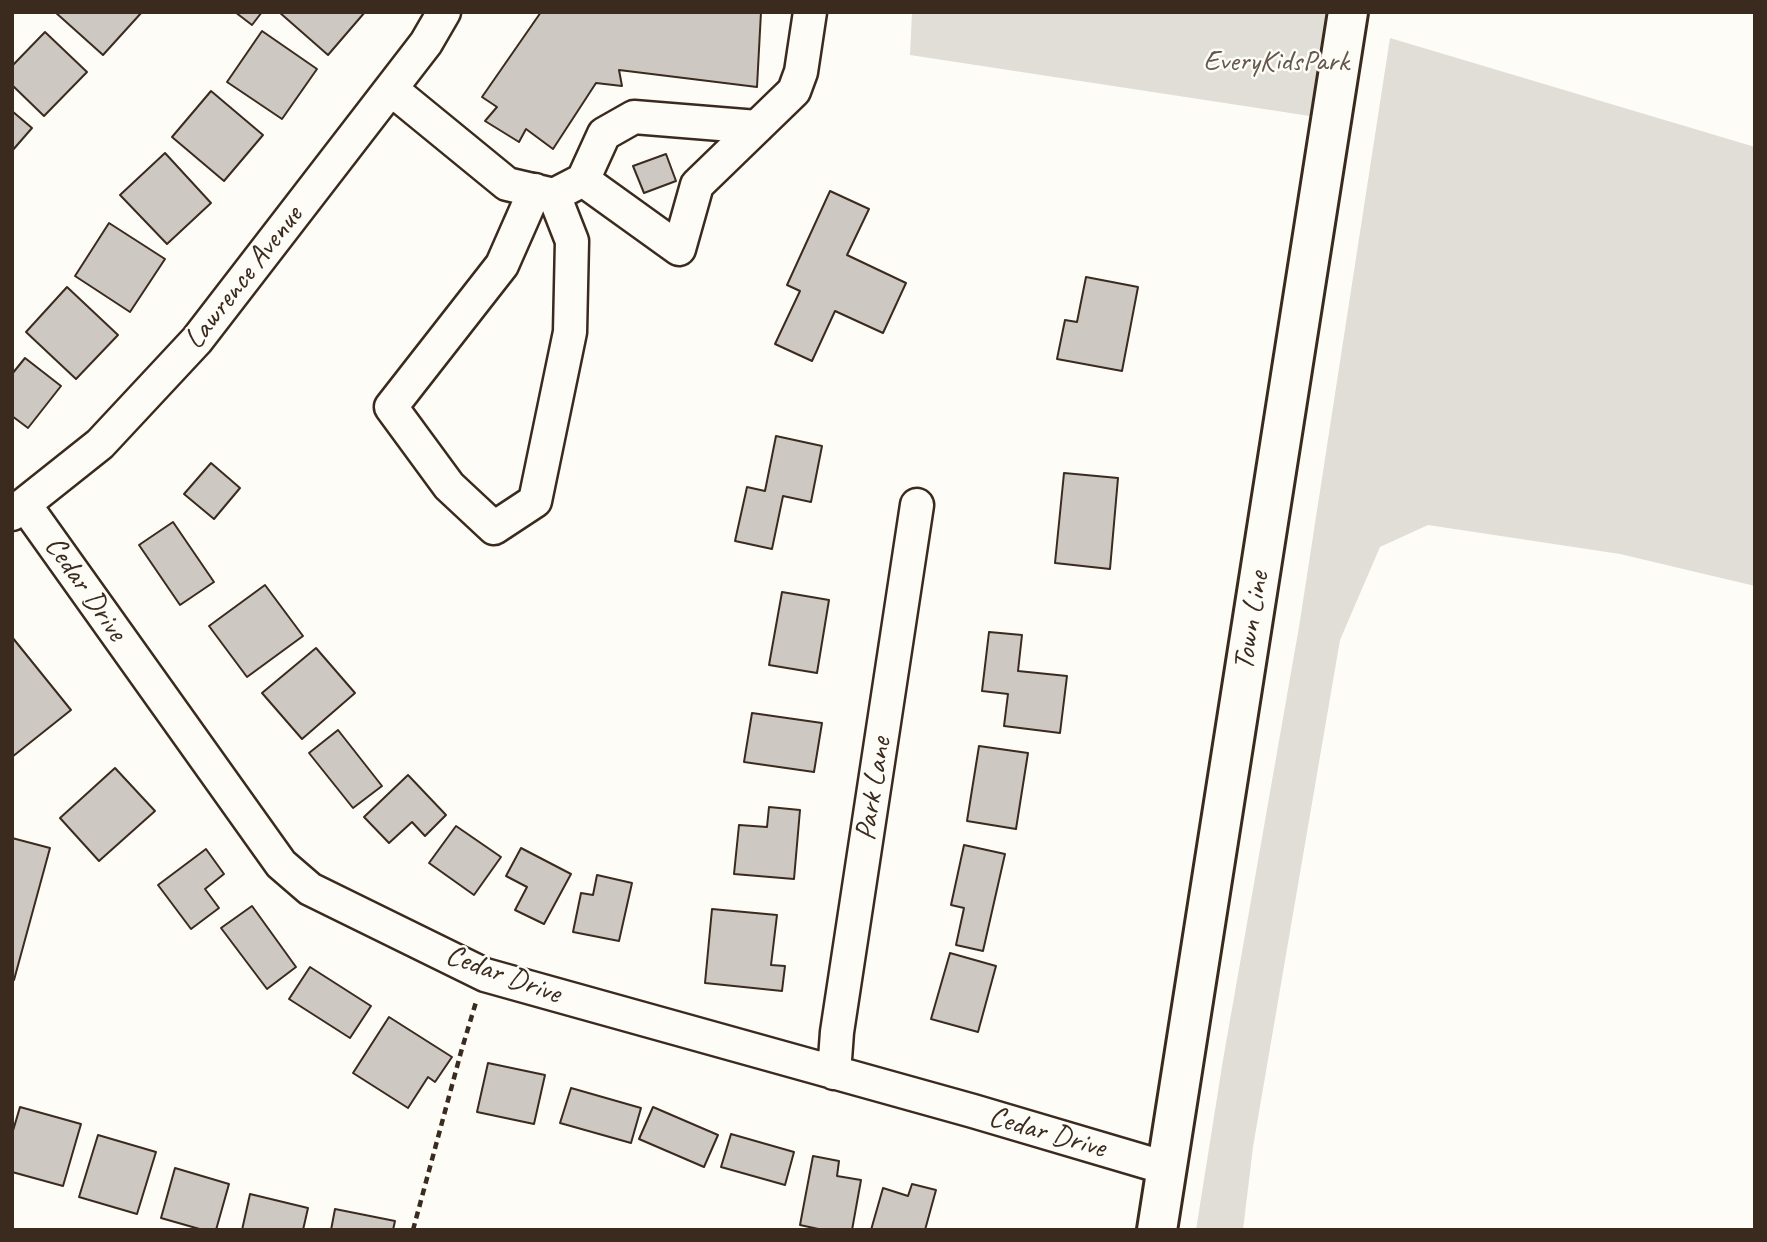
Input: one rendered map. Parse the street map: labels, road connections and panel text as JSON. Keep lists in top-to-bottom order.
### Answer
{
  "streets": {
    "main road": ["Town Line"],
    "street": ["Lawrence Avenue", "Cedar Drive", "Park Lane"]
  },
  "crossings": [
    ["Lawrence Avenue", "Cedar Drive"],
    ["Cedar Drive", "Town Line"],
    ["Cedar Drive", "Park Lane"]
  ],
  "parks": ["EveryKidsPark"]
}
